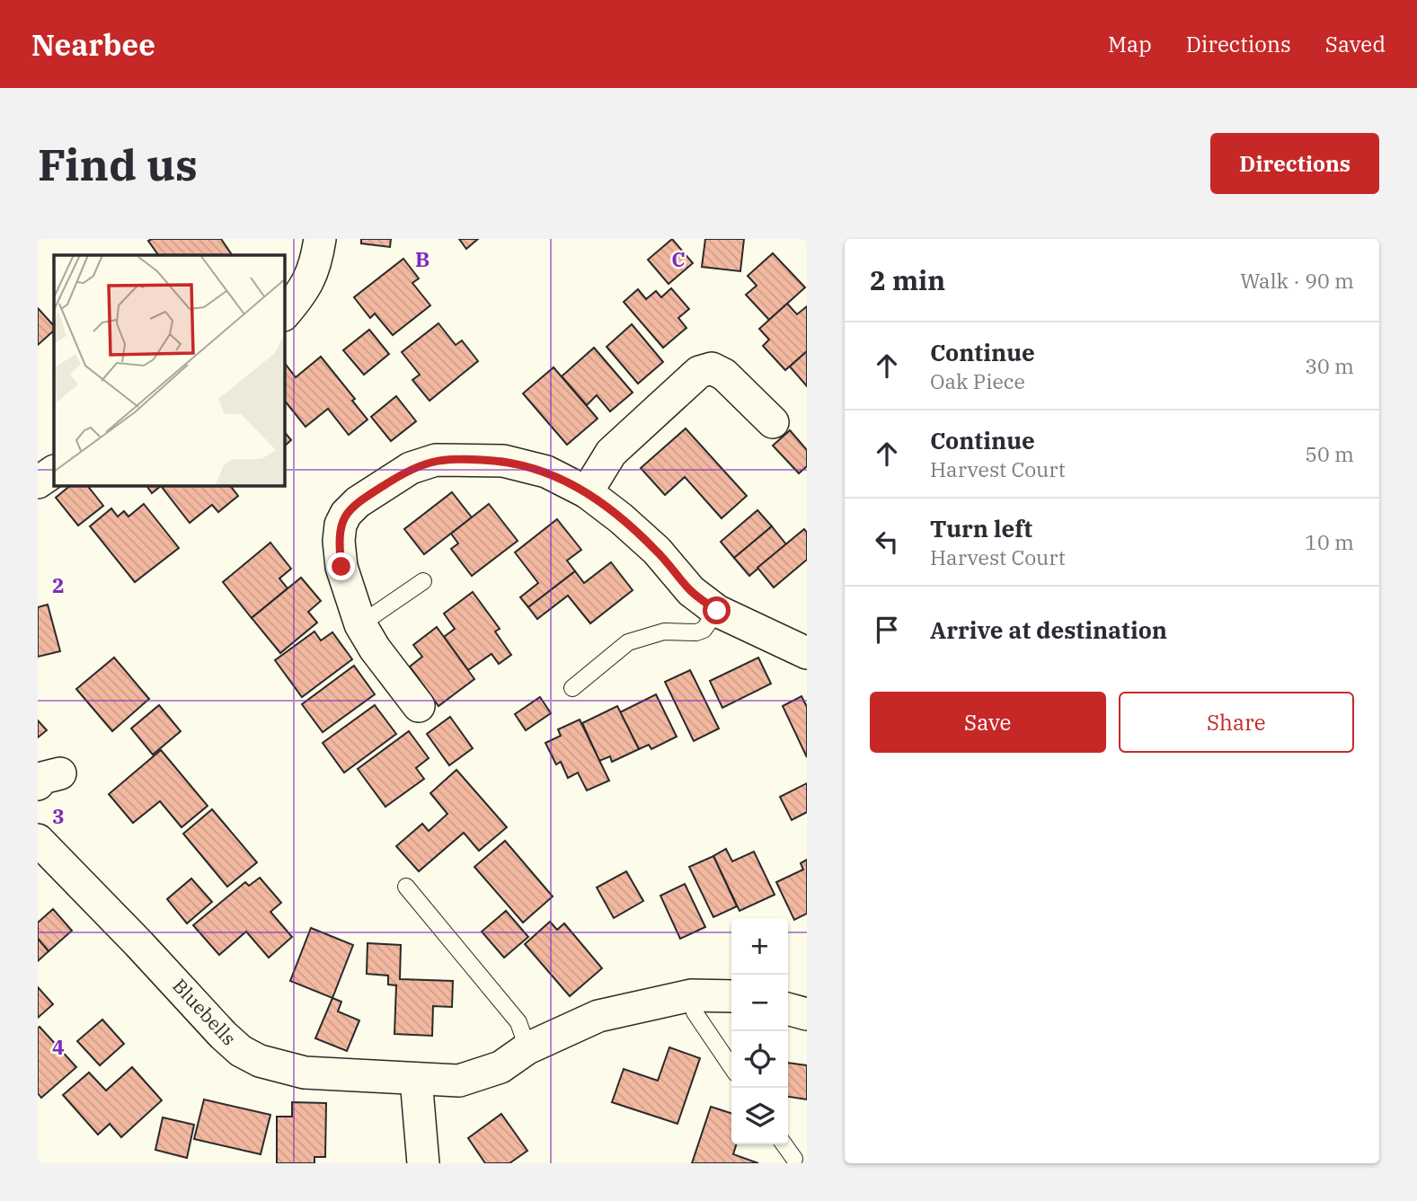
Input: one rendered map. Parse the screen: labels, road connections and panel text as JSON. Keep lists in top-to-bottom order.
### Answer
{
  "streets": {
    "street": ["Bluebells"]
  },
  "page": {
    "header": "Nearbee",
    "nav": ["Map", "Directions", "Saved"],
    "buttons": [
      "Directions",
      ["Save", "Share"]
    ],
    "title": "Find us",
    "heading": ["2 min", "Walk · 90 m"],
    "list": [
      ["Continue", "Oak Piece", "30 m"],
      ["Continue", "Harvest Court", "50 m"],
      ["Turn left", "Harvest Court", "10 m"],
      "Arrive at destination"
    ],
    "map_buttons": ["+", "−"]
  },
  "grid": {
    "columns": ["B", "C"],
    "rows": ["2", "3", "4"]
  }
}
